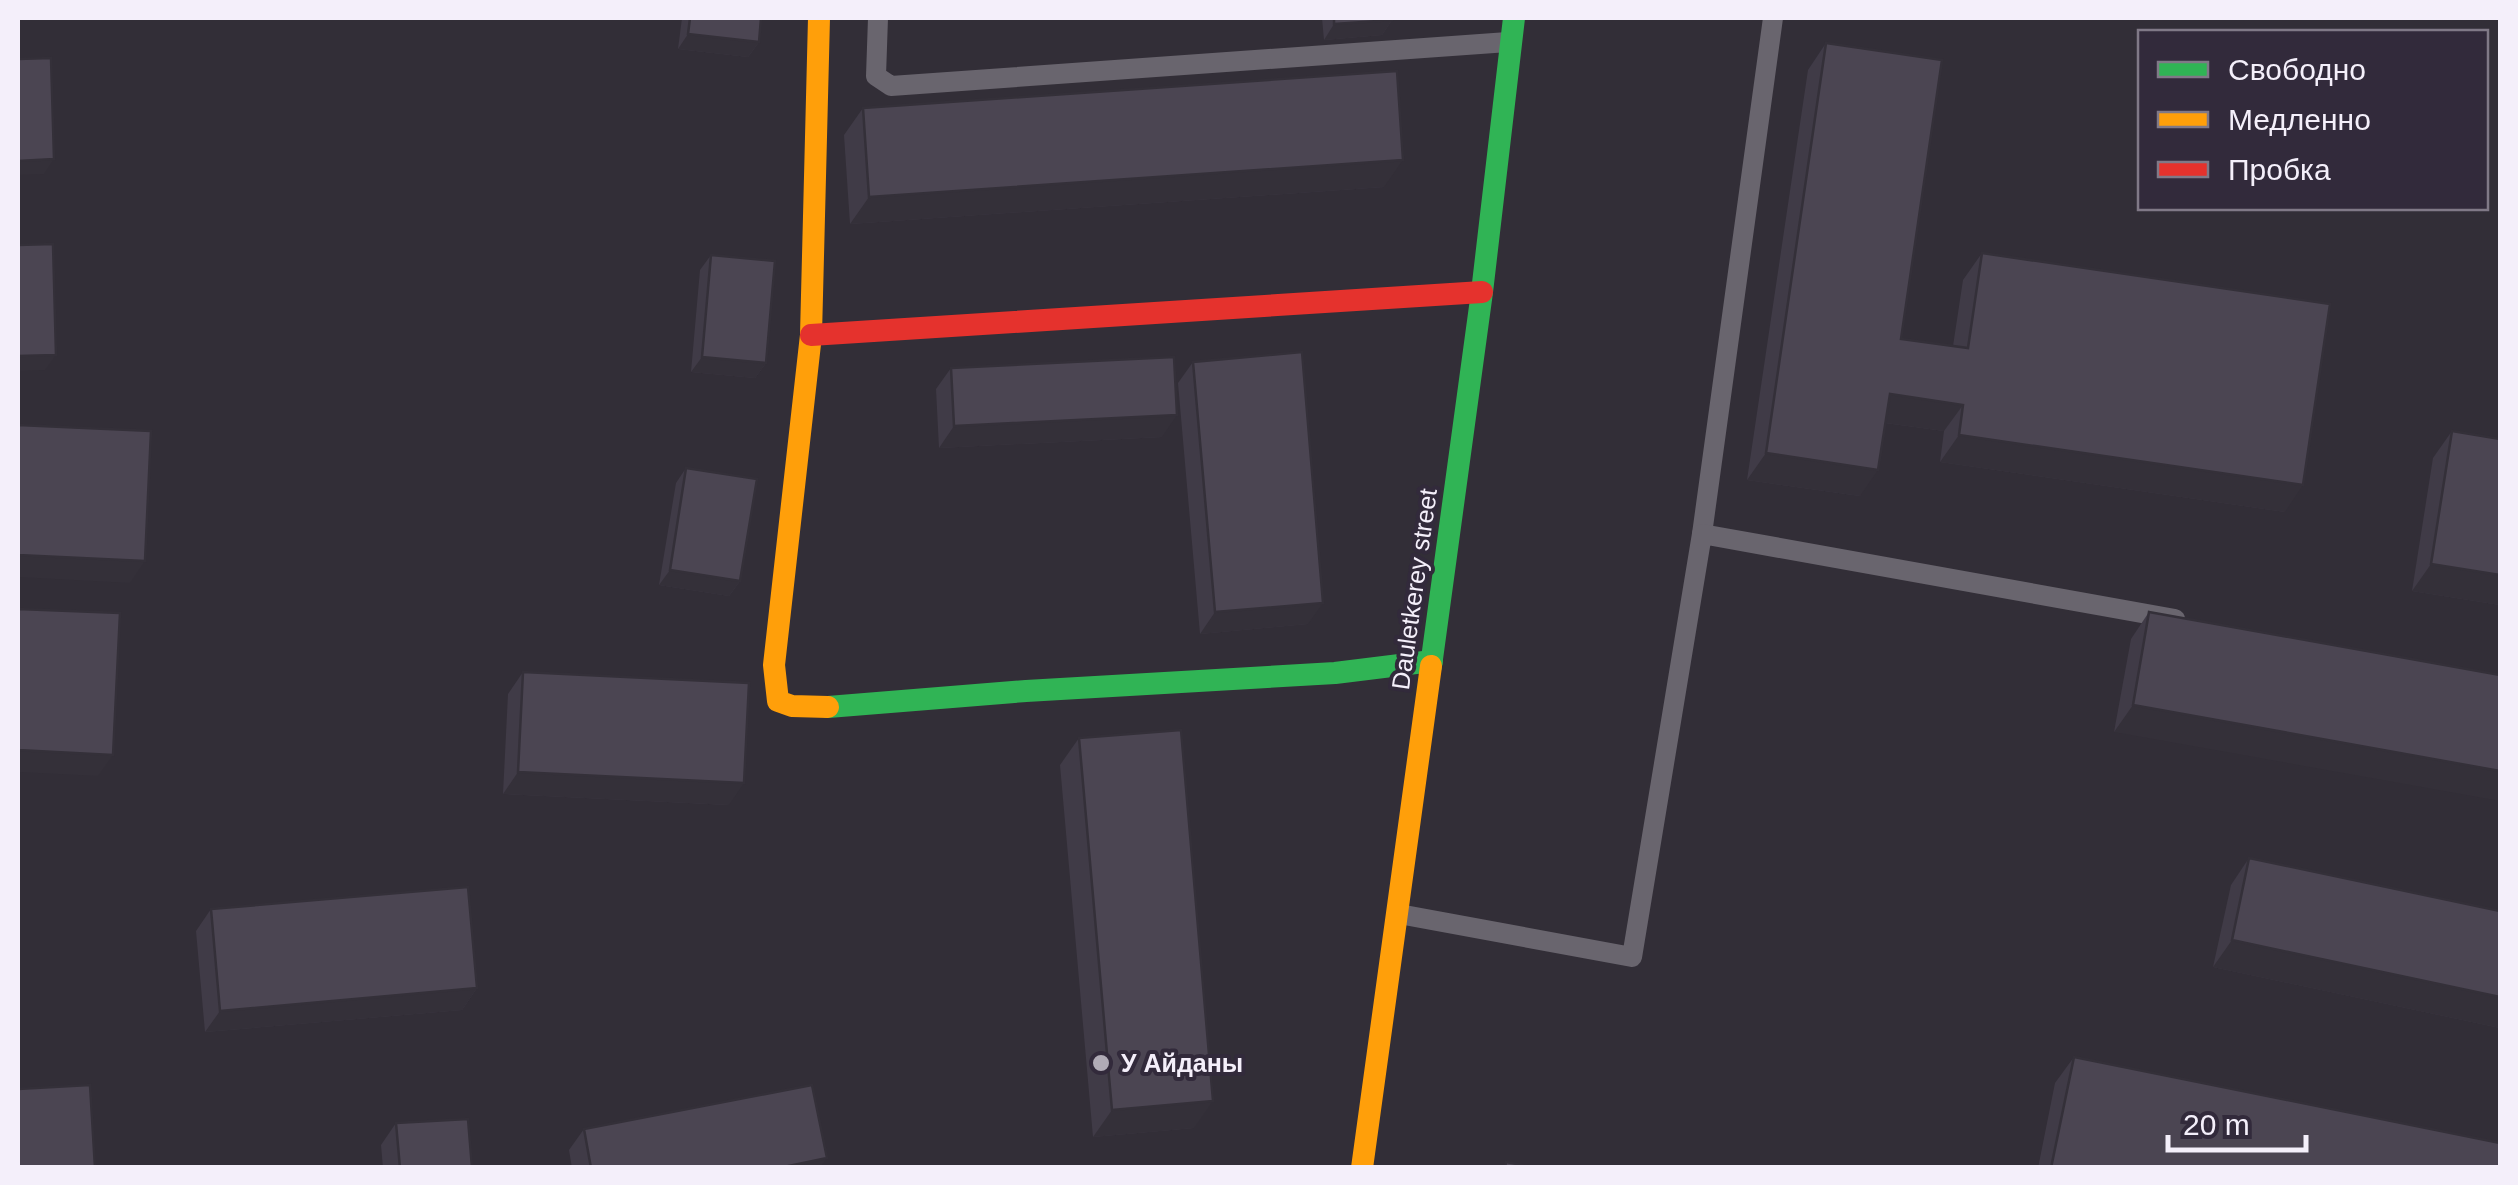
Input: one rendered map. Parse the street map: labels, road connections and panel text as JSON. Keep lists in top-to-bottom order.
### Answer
{
  "streets": {
    "street": ["Dauletkerey street"]
  },
  "places": ["У Айданы"],
  "legend": ["Свободно", "Медленно", "Пробка"],
  "scale_bar": "20 m"
}
